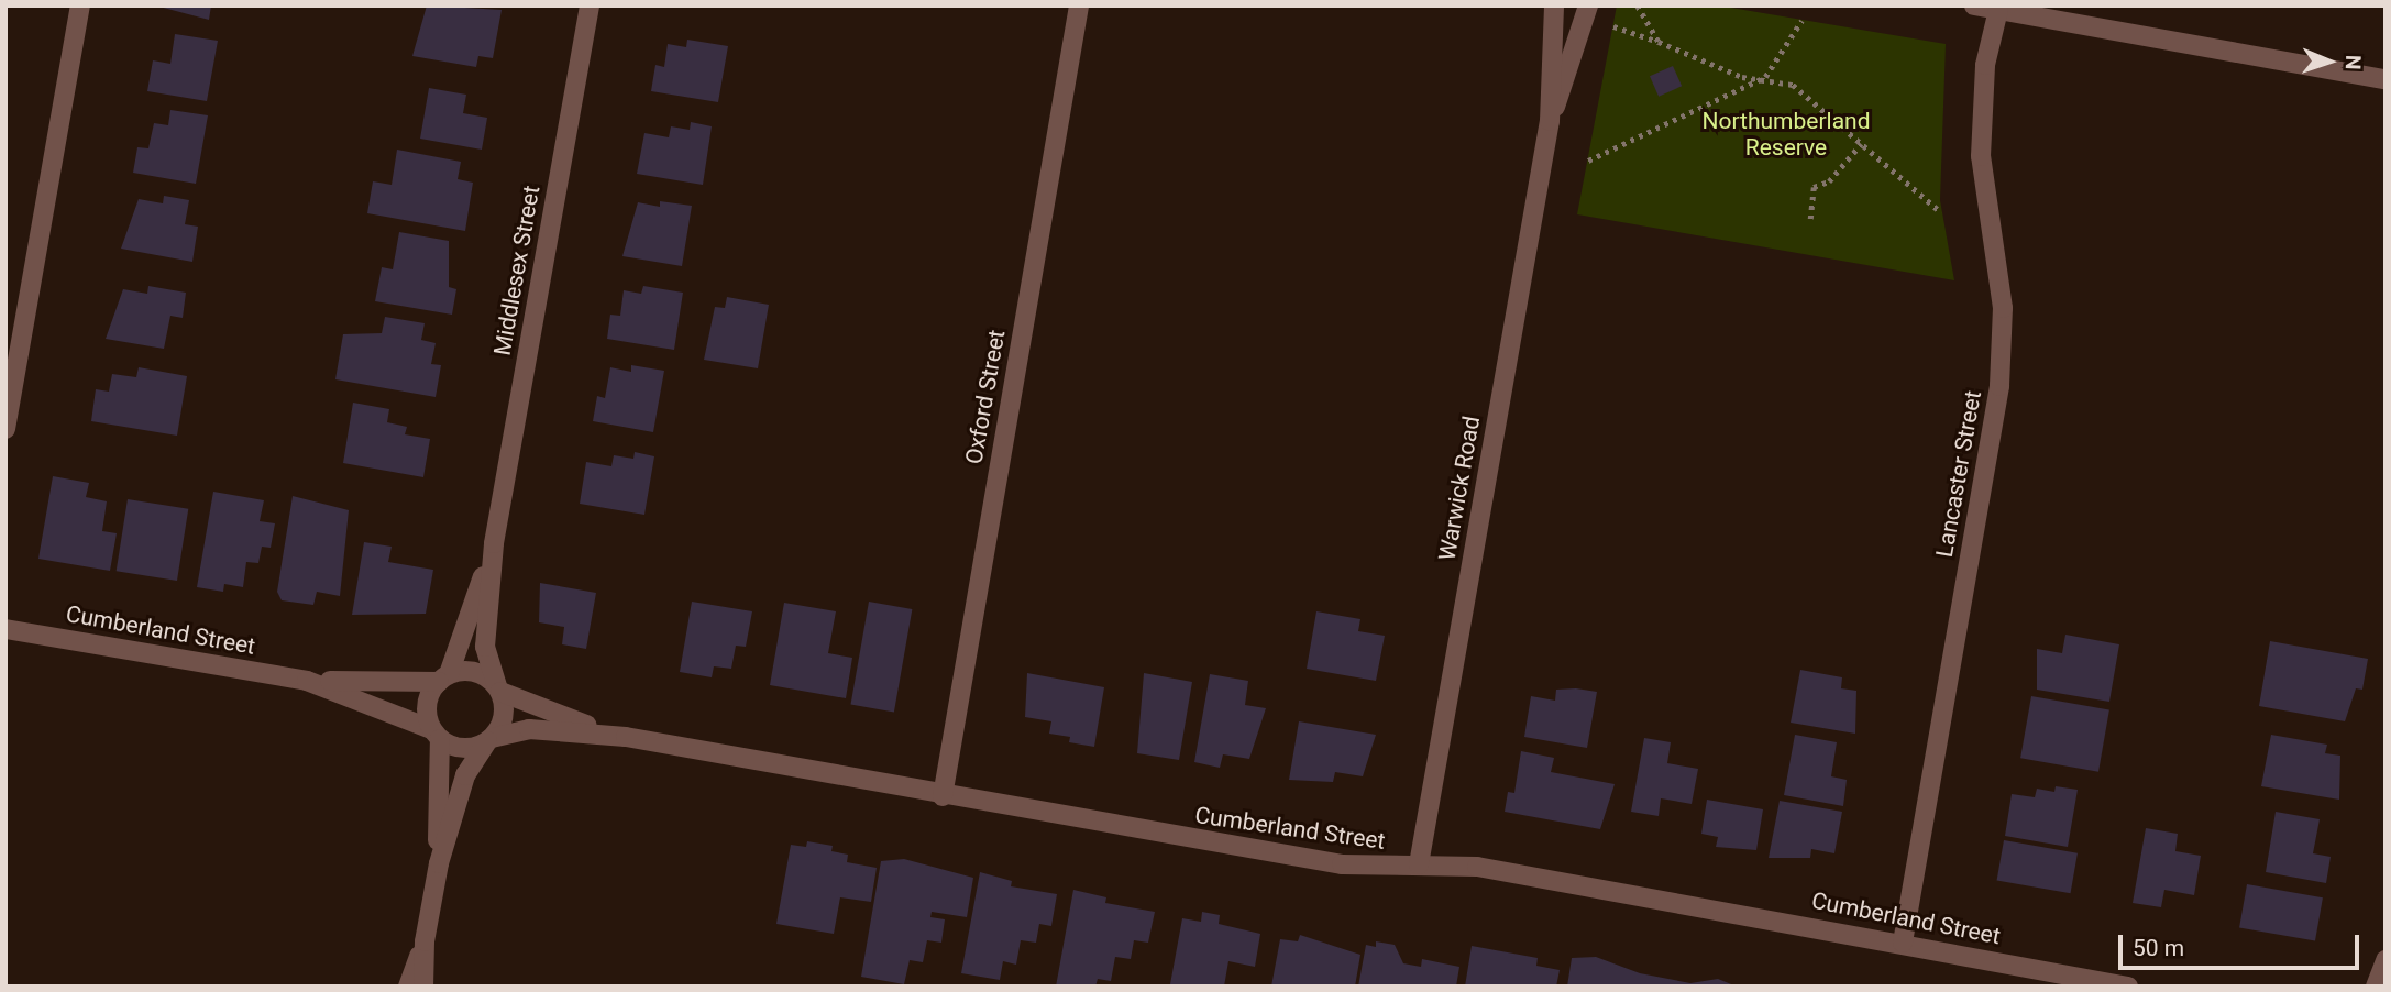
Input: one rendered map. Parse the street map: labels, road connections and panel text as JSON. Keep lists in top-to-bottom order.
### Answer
{
  "streets": {
    "street": [
      "Middlesex Street",
      "Oxford Street",
      "Lancaster Street",
      "Warwick Road",
      "Cumberland Street"
    ]
  },
  "crossings": [
    ["Middlesex Street", "Cumberland Street"],
    ["Oxford Street", "Cumberland Street"],
    ["Lancaster Street", "Cumberland Street"],
    ["Warwick Road", "Cumberland Street"]
  ],
  "parks": ["Northumberland Reserve"],
  "scale_bar": "50 m",
  "north": "right"
}
